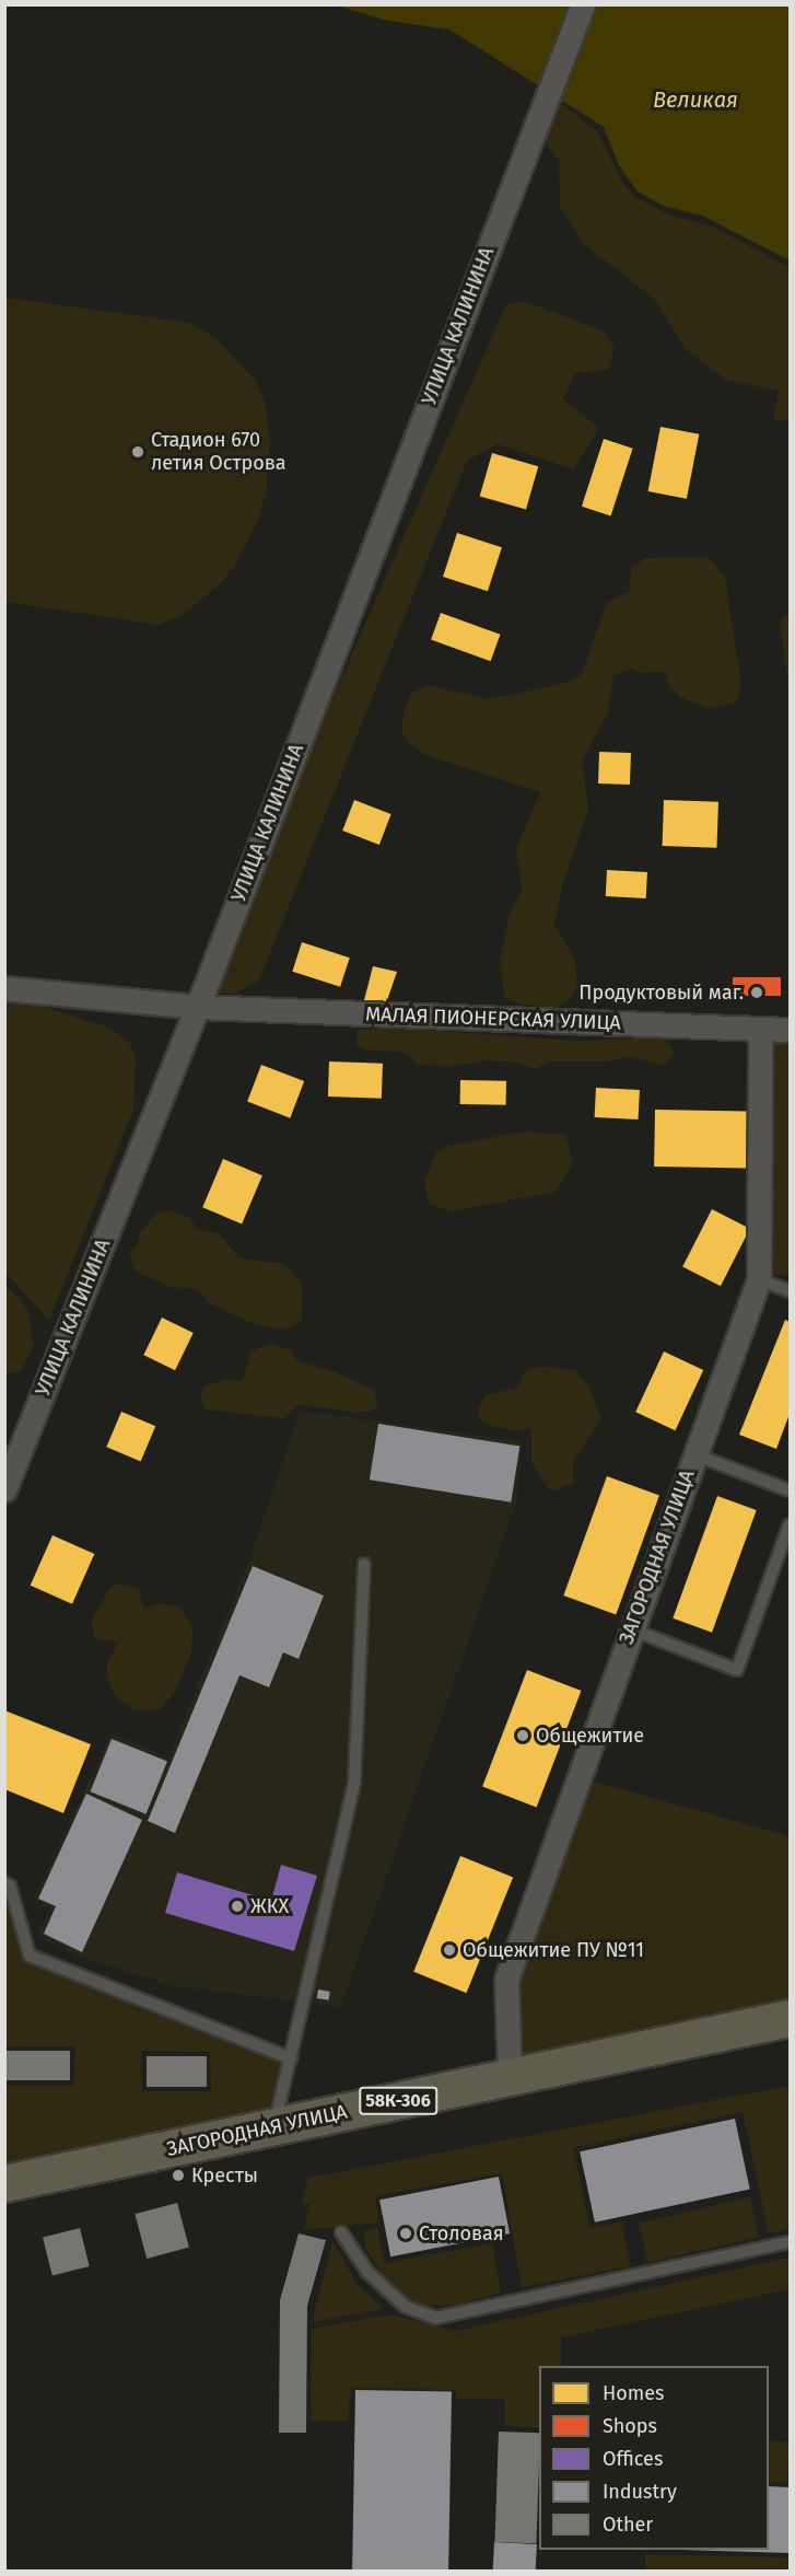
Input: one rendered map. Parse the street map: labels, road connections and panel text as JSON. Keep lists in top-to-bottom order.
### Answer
{
  "streets": {
    "highway": ["ЗАГОРОДНАЯ УЛИЦА", "58К-306"],
    "street": ["УЛИЦА КАЛИНИНА", "МАЛАЯ ПИОНЕРСКАЯ УЛИЦА"]
  },
  "crossings": [
    ["УЛИЦА КАЛИНИНА", "МАЛАЯ ПИОНЕРСКАЯ УЛИЦА"],
    ["МАЛАЯ ПИОНЕРСКАЯ УЛИЦА", "ЗАГОРОДНАЯ УЛИЦА"]
  ],
  "water": ["Великая"],
  "places": [
    "Стадион 670 летия Острова",
    "Продуктовый маг.",
    "Общежитие",
    "ЖКХ",
    "Общежитие ПУ №11",
    "Кресты",
    "Столовая"
  ],
  "legend": [
    "Homes",
    "Shops",
    "Offices",
    "Industry",
    "Other"
  ]
}
